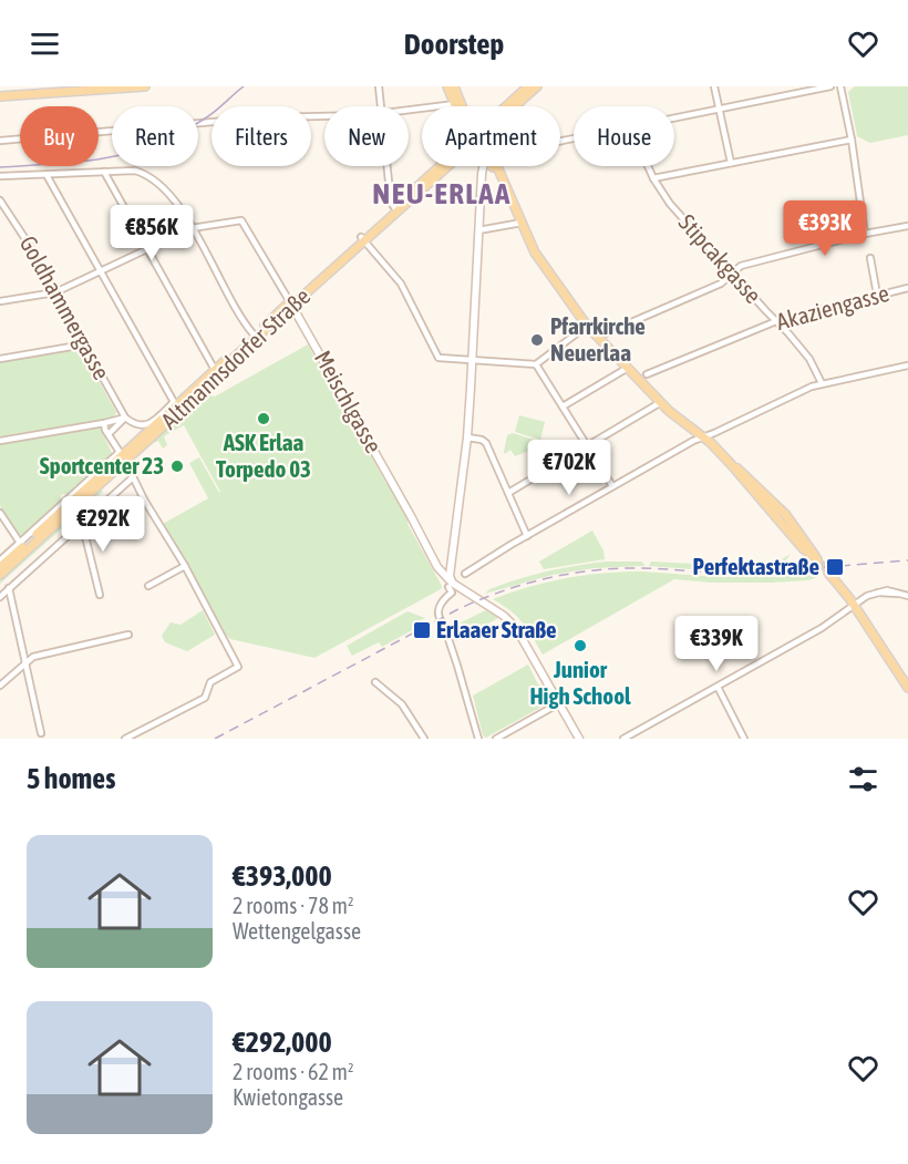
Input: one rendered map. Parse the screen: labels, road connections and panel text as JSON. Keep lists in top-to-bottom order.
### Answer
{
  "streets": {
    "main road": ["Altmannsdorfer Straße"],
    "street": [
      "Stipcakgasse",
      "Goldhammergasse",
      "Akaziengasse",
      "Meischlgasse"
    ]
  },
  "crossings": [
    ["Stipcakgasse", "Akaziengasse"],
    ["Goldhammergasse", "Altmannsdorfer Straße"],
    ["Altmannsdorfer Straße", "Meischlgasse"]
  ],
  "districts": ["NEU-ERLAA"],
  "places": {
    "other": [
      "Pfarrkirche Neuerlaa",
      "ASK Erlaa Torpedo 03",
      "Sportcenter 23",
      "Junior High School"
    ],
    "transit": ["Perfektastraße", "Erlaaer Straße"]
  },
  "page": {
    "header": "Doorstep",
    "chip": [
      "Buy",
      "Rent",
      "Filters",
      "New",
      "Apartment",
      "House"
    ],
    "price": [
      "€393K",
      "€856K",
      "€702K",
      "€292K",
      "€339K"
    ],
    "heading": "5 homes",
    "list": [
      {
        "name": "€393,000",
        "note": "2 rooms · 78 m² · Wettengelgasse"
      },
      {
        "name": "€292,000",
        "note": "2 rooms · 62 m² · Kwietongasse"
      }
    ]
  }
}
